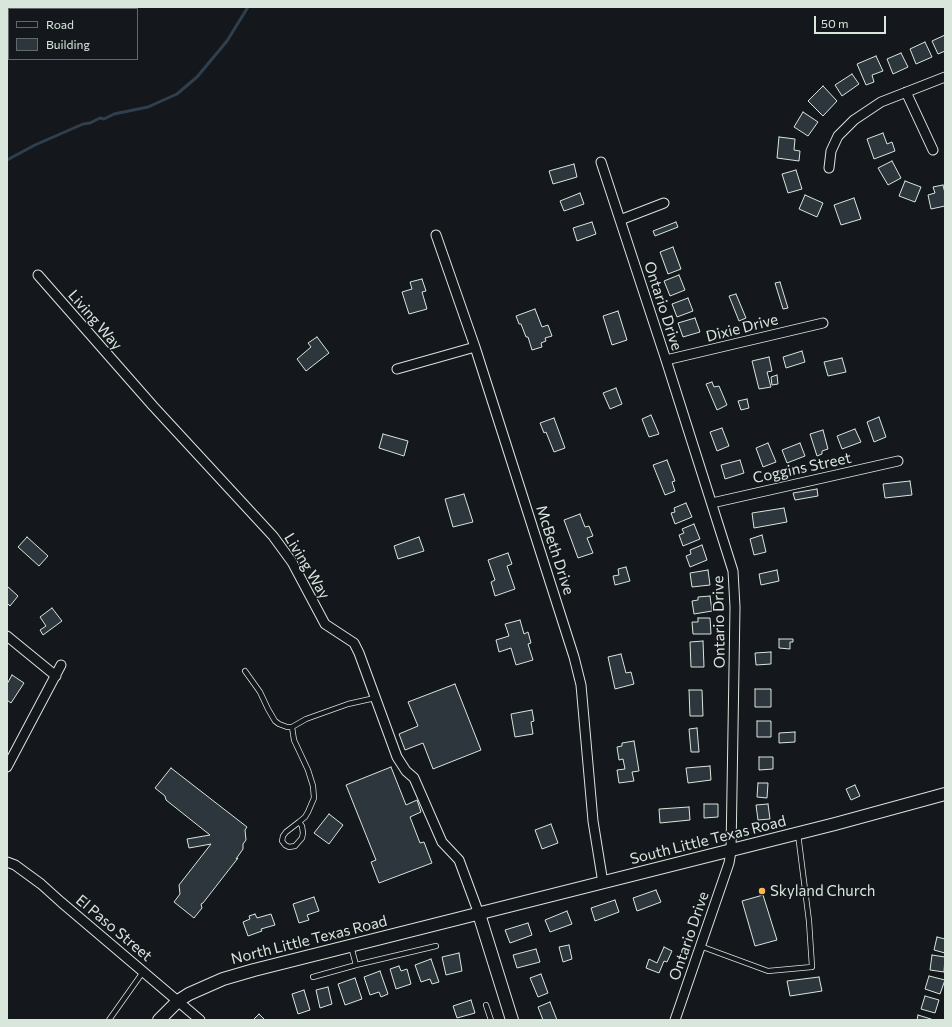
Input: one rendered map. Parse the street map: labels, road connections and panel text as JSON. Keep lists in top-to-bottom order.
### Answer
{
  "streets": {
    "street": [
      "Ontario Drive",
      "Living Way",
      "Dixie Drive",
      "Coggins Street",
      "McBeth Drive",
      "South Little Texas Road",
      "El Paso Street",
      "North Little Texas Road"
    ]
  },
  "crossings": [
    ["Ontario Drive", "Dixie Drive"],
    ["Ontario Drive", "Coggins Street"],
    ["Ontario Drive", "South Little Texas Road"],
    ["Living Way", "South Little Texas Road"],
    ["Living Way", "North Little Texas Road"],
    ["McBeth Drive", "South Little Texas Road"],
    ["South Little Texas Road", "North Little Texas Road"],
    ["El Paso Street", "North Little Texas Road"]
  ],
  "places": ["Skyland Church"],
  "legend": ["Road", "Building"],
  "scale_bar": "50 m"
}
